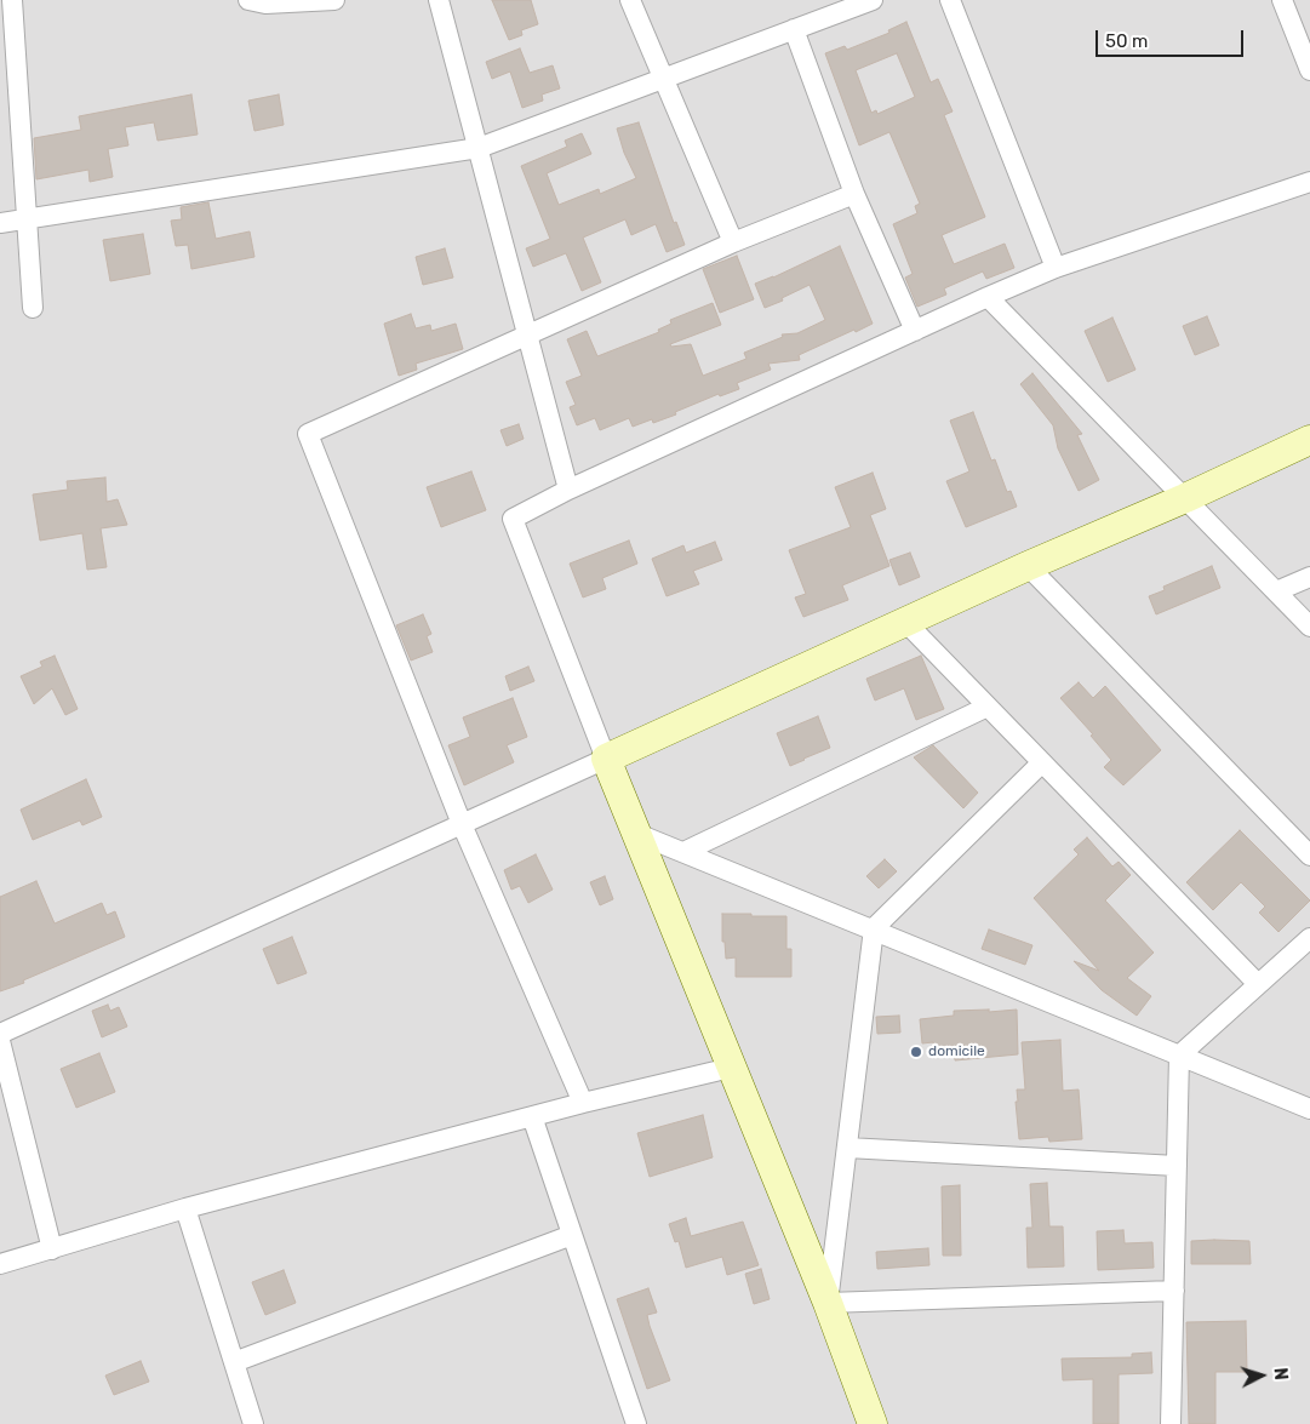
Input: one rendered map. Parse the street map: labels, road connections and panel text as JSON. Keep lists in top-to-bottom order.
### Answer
{
  "places": ["domicile"],
  "scale_bar": "50 m",
  "north": "right"
}
